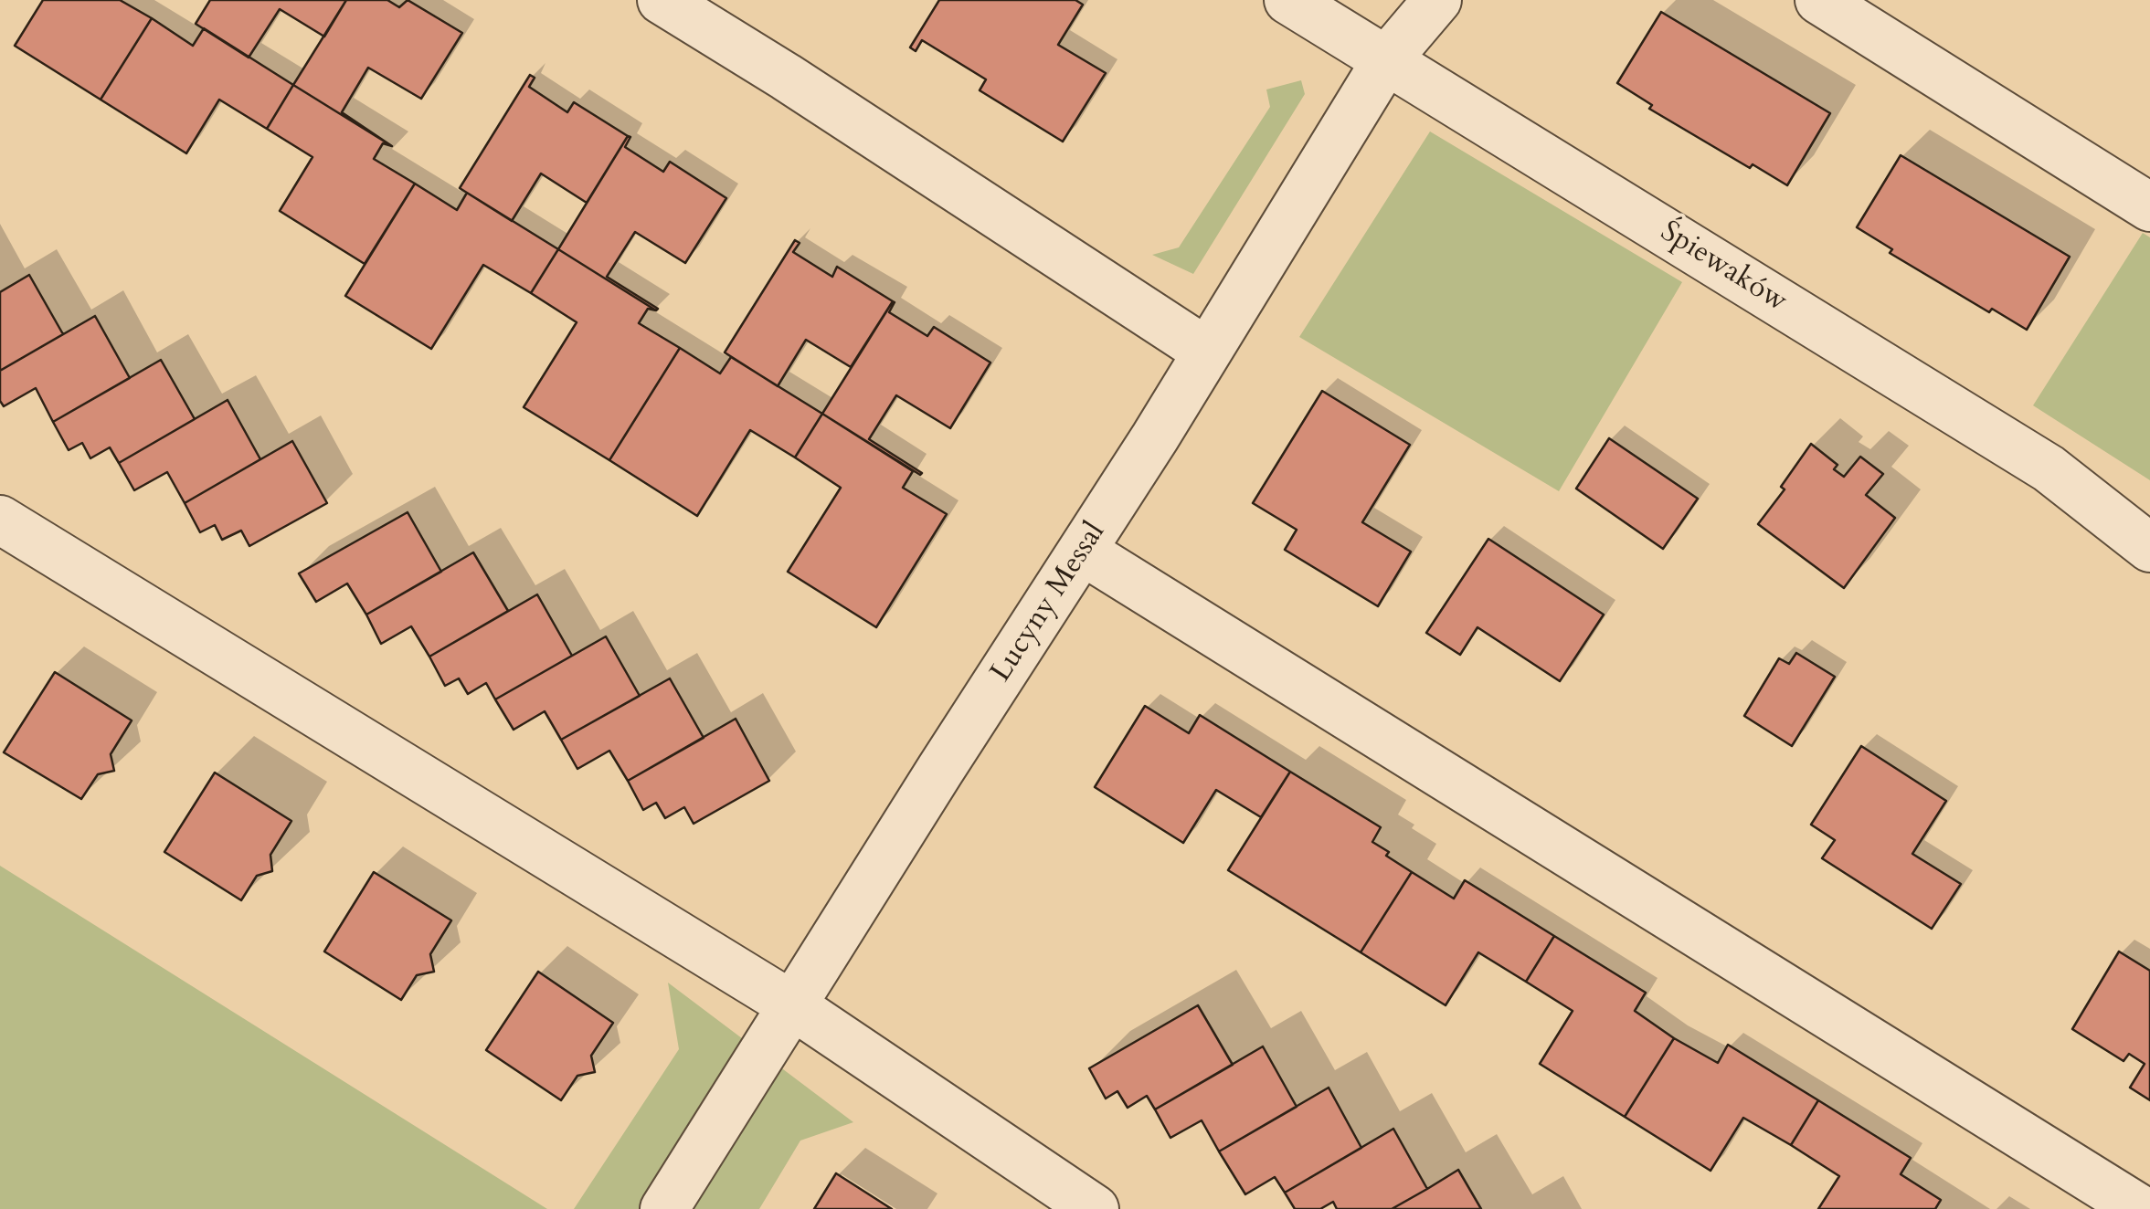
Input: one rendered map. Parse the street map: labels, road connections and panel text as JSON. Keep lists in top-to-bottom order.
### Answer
{
  "streets": {
    "street": ["Śpiewaków", "Lucyny Messal"]
  },
  "crossings": [
    ["Śpiewaków", "Lucyny Messal"]
  ]
}
